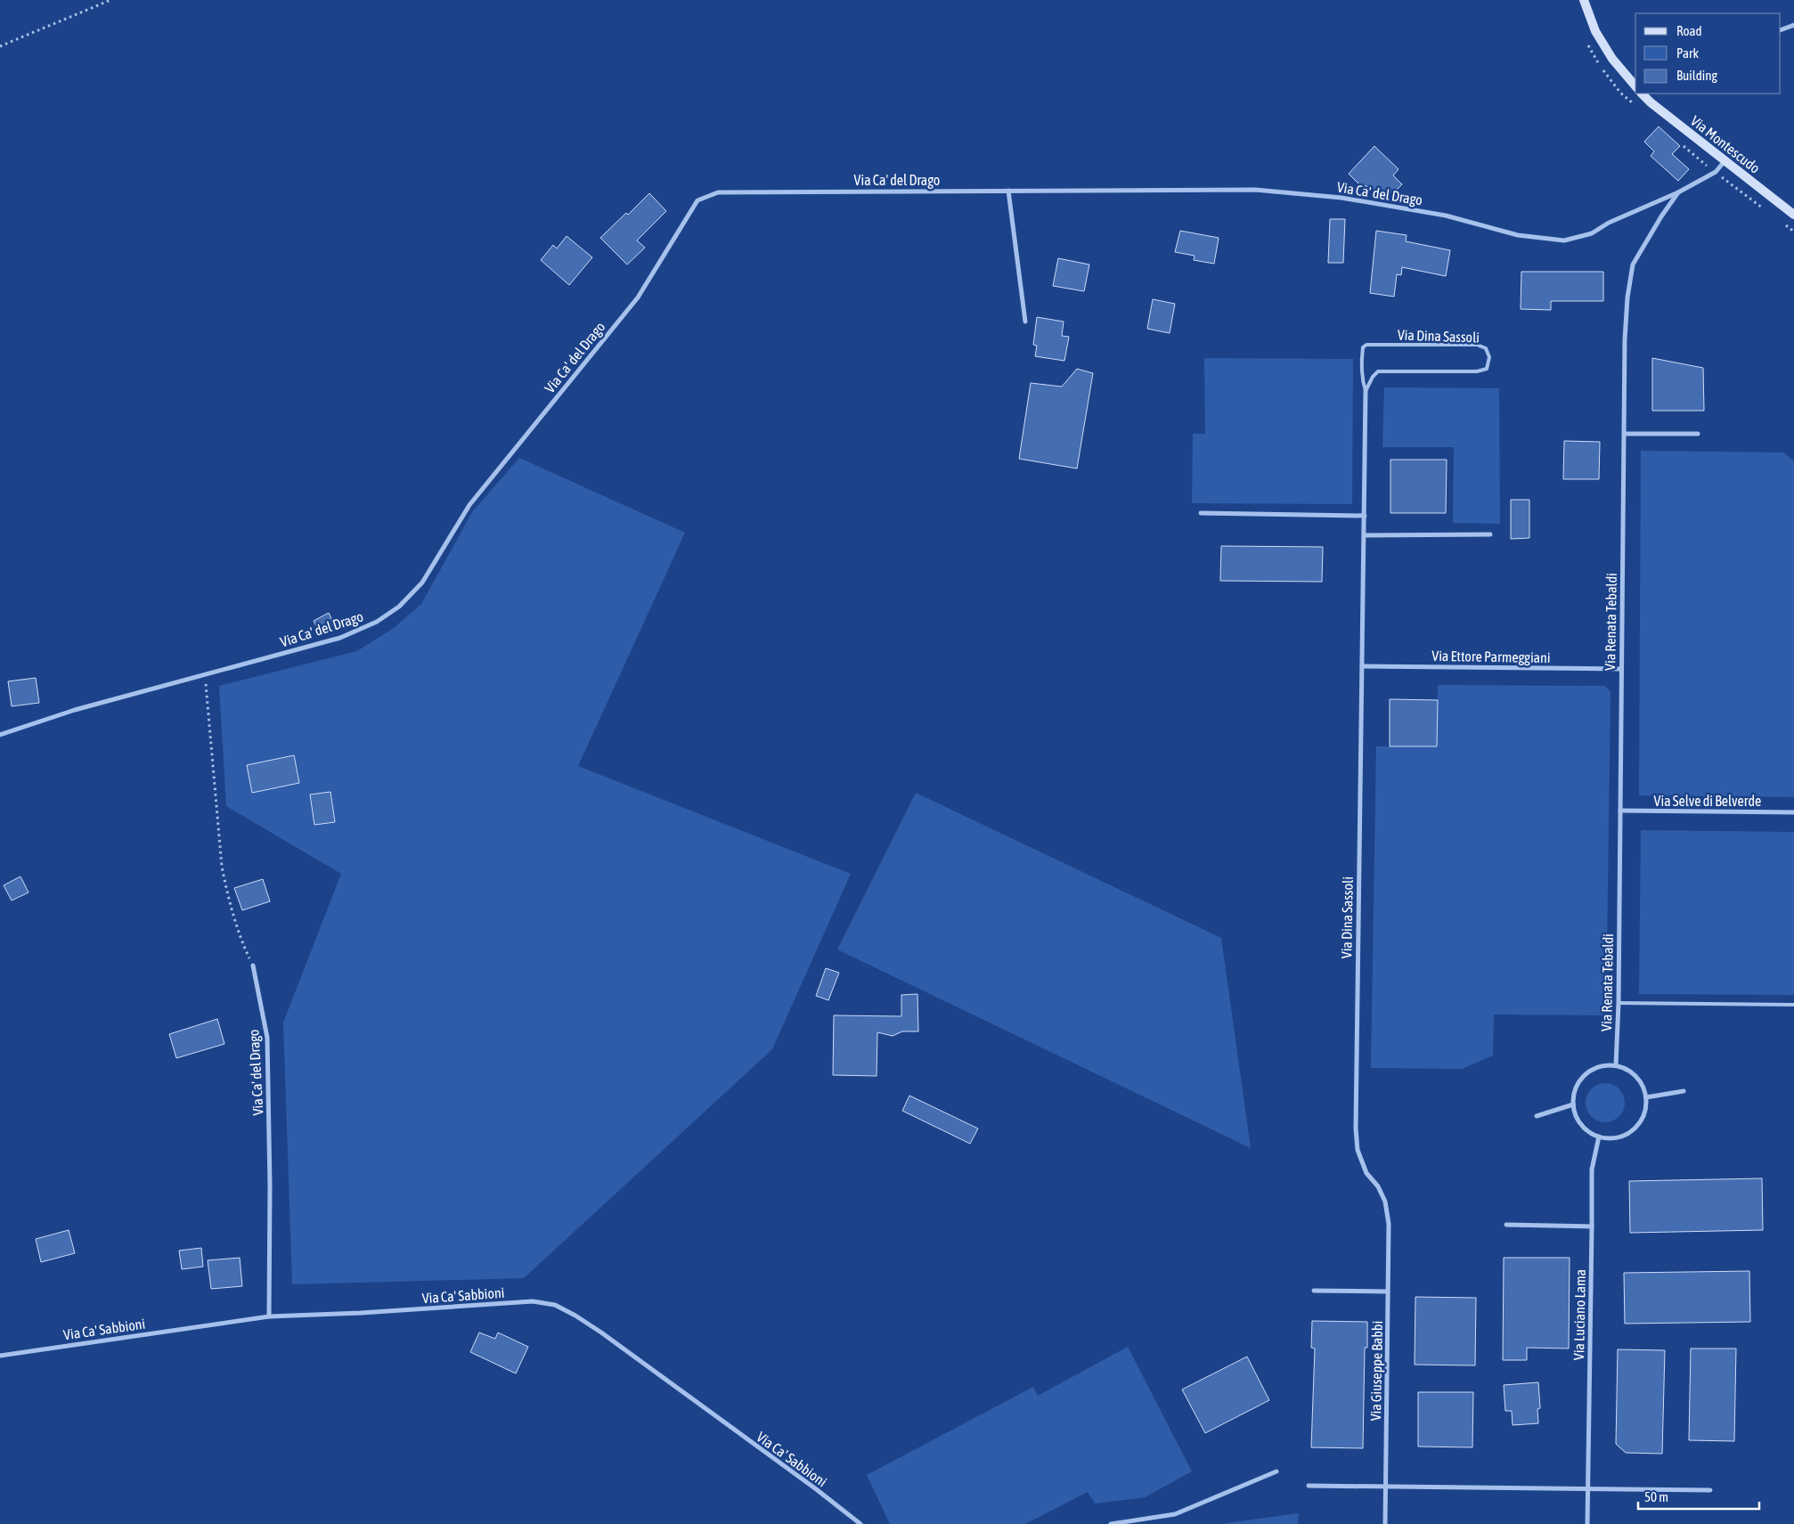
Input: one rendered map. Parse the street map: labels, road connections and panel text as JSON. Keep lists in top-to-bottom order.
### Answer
{
  "streets": {
    "street": [
      "Via Montescudo",
      "Via Ca' del Drago",
      "Via Dina Sassoli",
      "Via Renata Tebaldi",
      "Via Ettore Parmeggiani",
      "Via Selve di Belverde",
      "Via Ca' Sabbioni",
      "Via Luciano Lama",
      "Via Giuseppe Babbi"
    ]
  },
  "crossings": [
    ["Via Montescudo", "Via Ca' del Drago"],
    ["Via Ca' del Drago", "Via Renata Tebaldi"],
    ["Via Ca' del Drago", "Via Ca' Sabbioni"],
    ["Via Dina Sassoli", "Via Ettore Parmeggiani"],
    ["Via Dina Sassoli", "Via Giuseppe Babbi"],
    ["Via Renata Tebaldi", "Via Ettore Parmeggiani"],
    ["Via Renata Tebaldi", "Via Selve di Belverde"],
    ["Via Renata Tebaldi", "Via Luciano Lama"]
  ],
  "legend": ["Road", "Park", "Building"],
  "scale_bar": "50 m"
}
